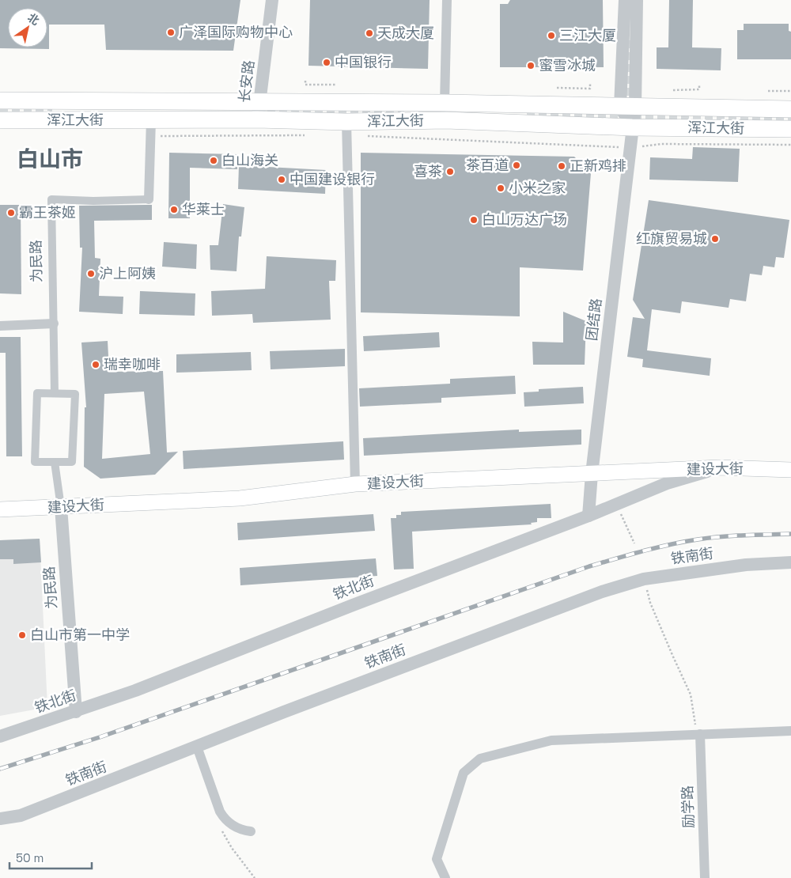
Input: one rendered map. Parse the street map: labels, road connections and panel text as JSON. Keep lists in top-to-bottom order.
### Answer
{
  "streets": {
    "main road": ["浑江大街", "建设大街"],
    "street": [
      "长安路",
      "为民路",
      "团结路",
      "铁南街",
      "铁北街",
      "励学路"
    ]
  },
  "crossings": [
    ["长安路", "浑江大街"],
    ["浑江大街", "团结路"],
    ["为民路", "建设大街"],
    ["为民路", "铁北街"],
    ["团结路", "建设大街"],
    ["团结路", "铁北街"],
    ["建设大街", "铁北街"]
  ],
  "districts": ["白山市"],
  "places": [
    "广泽国际购物中心",
    "天成大厦",
    "三江大厦",
    "中国银行",
    "蜜雪冰城",
    "白山海关",
    "茶百道",
    "正新鸡排",
    "喜茶",
    "中国建设银行",
    "小米之家",
    "华莱士",
    "霸王茶姬",
    "白山万达广场",
    "红旗贸易城",
    "沪上阿姨",
    "瑞幸咖啡",
    "白山市第一中学"
  ],
  "scale_bar": "50 m",
  "north": "top right"
}
